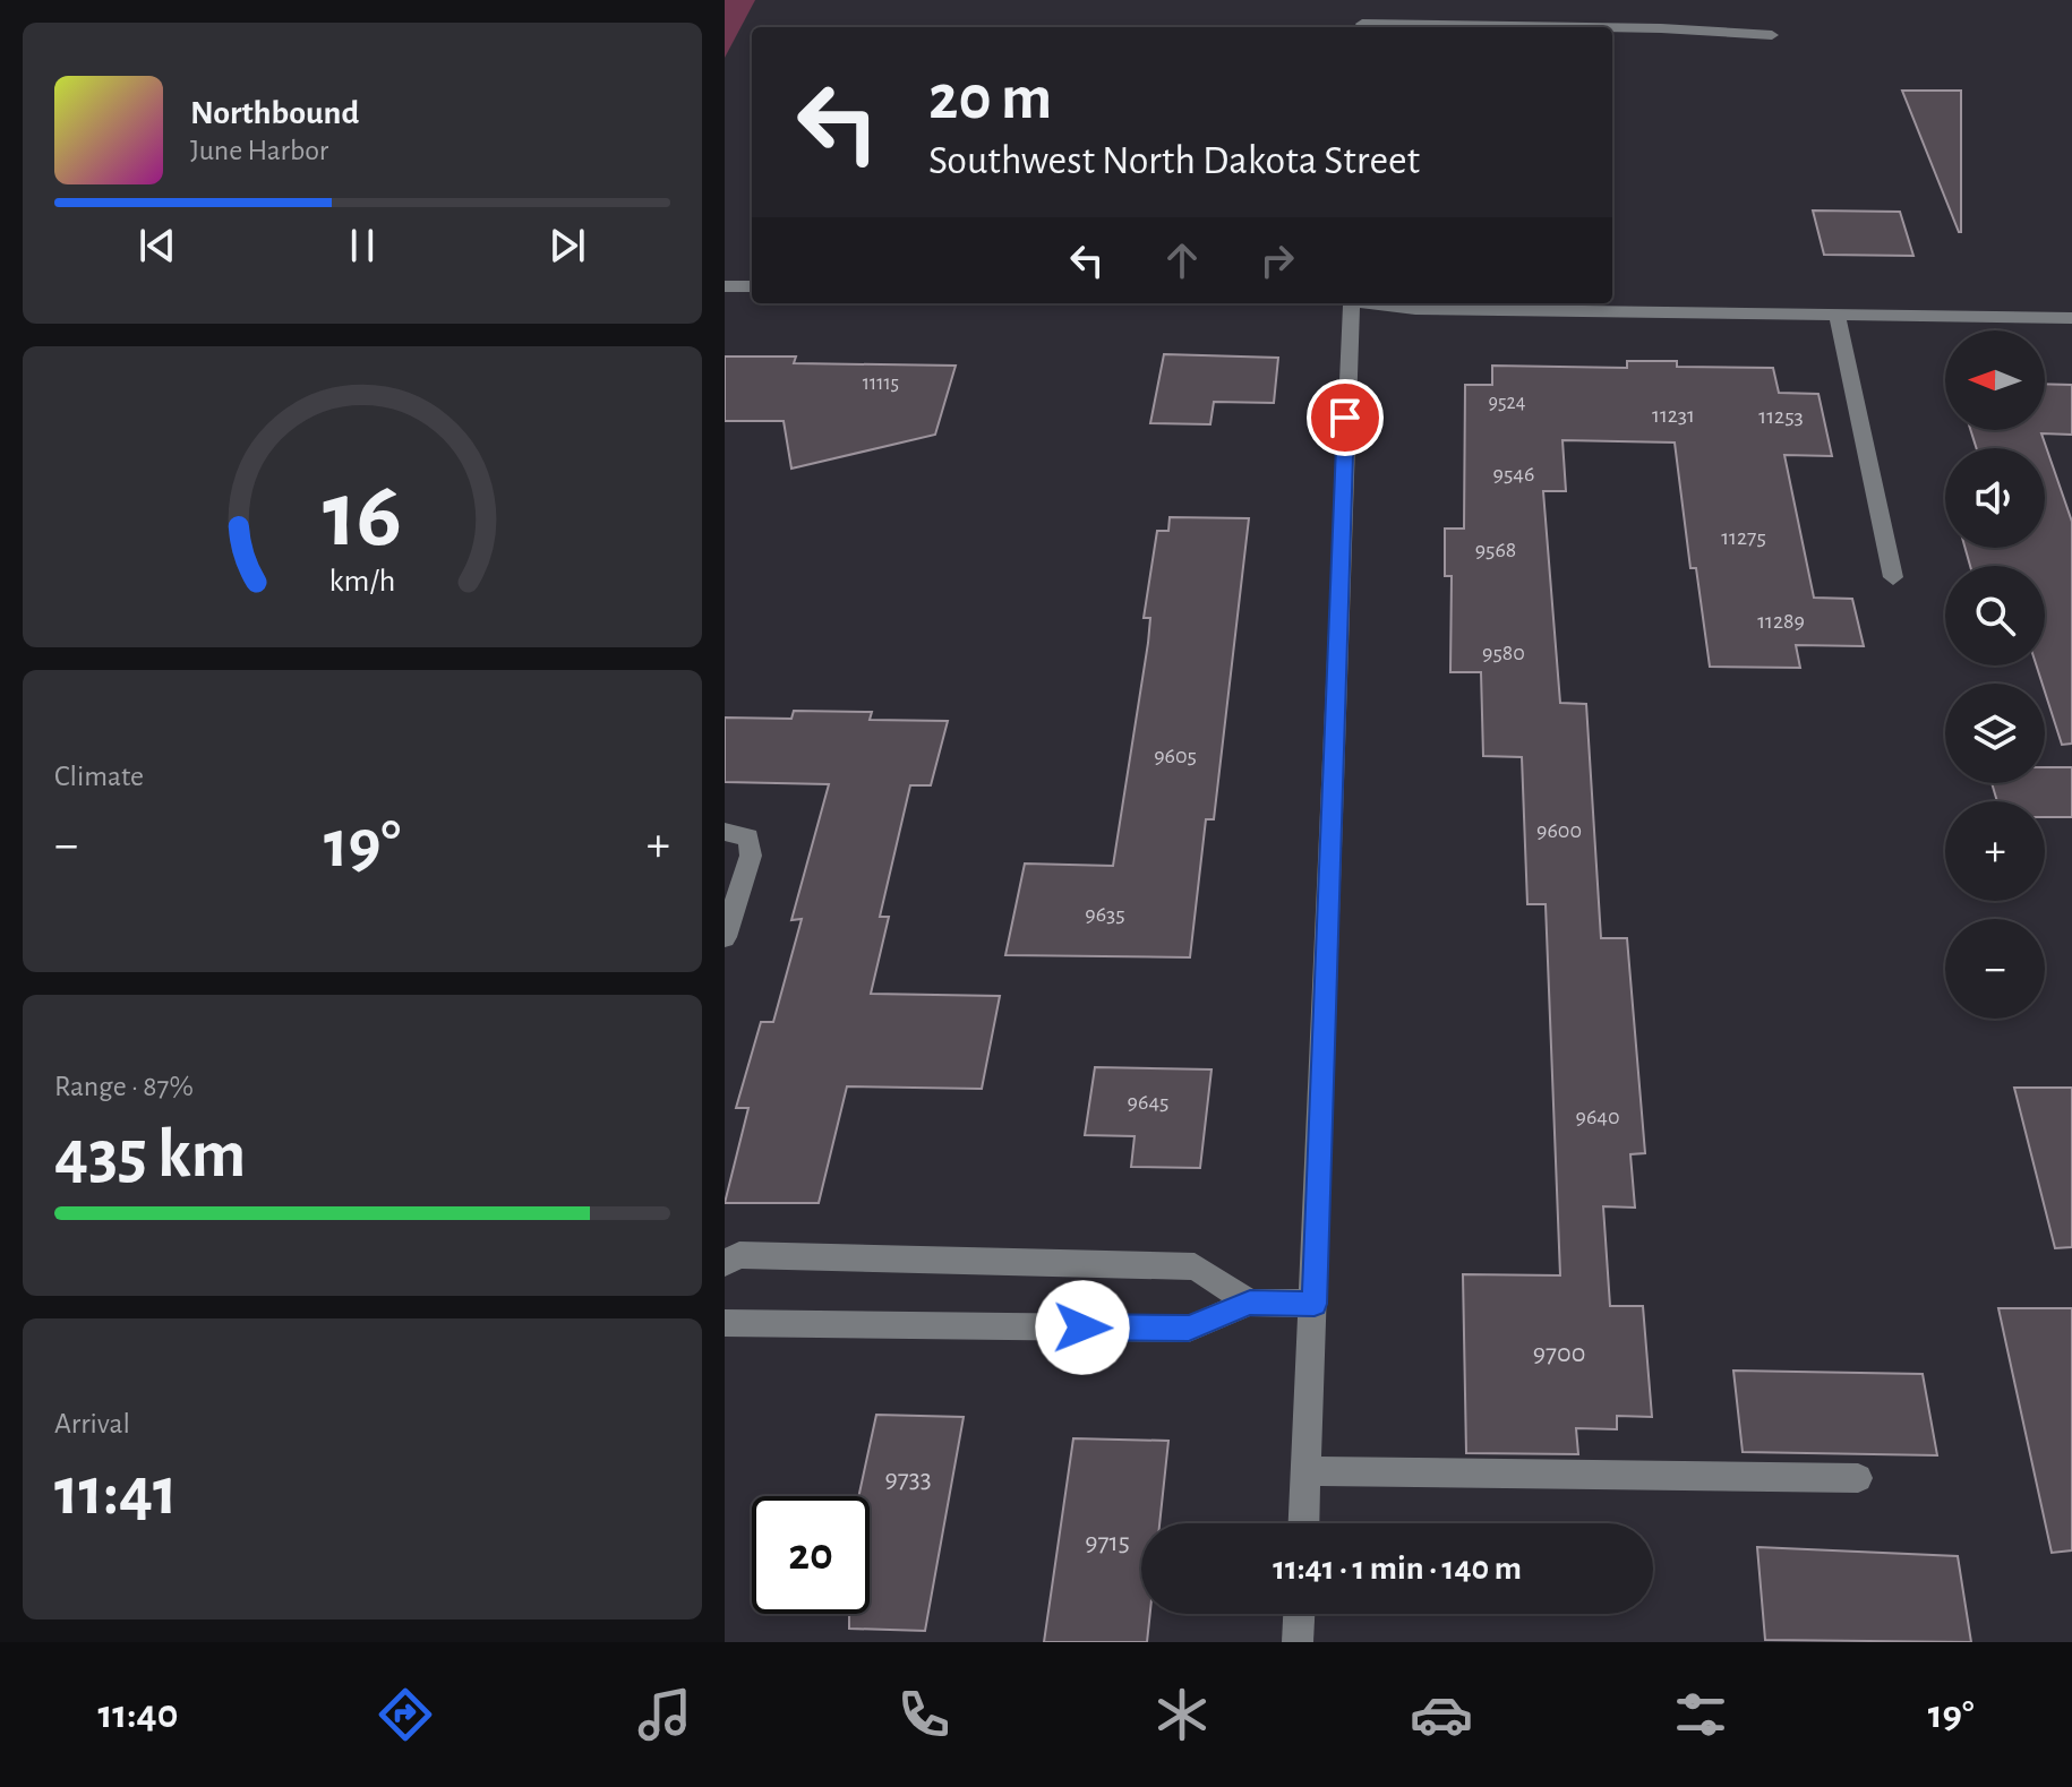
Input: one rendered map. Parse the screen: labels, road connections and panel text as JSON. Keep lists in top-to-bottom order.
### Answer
{
  "house_numbers": [
    "11115",
    "9524",
    "11231",
    "11253",
    "9546",
    "11275",
    "9568",
    "11289",
    "9580",
    "9605",
    "9600",
    "9635",
    "9645",
    "9640",
    "9700",
    "9733",
    "9715"
  ],
  "north": "left",
  "page": {
    "turn": ["20 m", "Southwest North Dakota Street"],
    "song": ["Northbound", "June Harbor"],
    "map_buttons": ["+", "−"],
    "tile": [
      "Climate",
      ["Range · 87%", "435 km"],
      ["Arrival", "11:41"]
    ],
    "heat": ["−", "19°", "+"],
    "limit": "20",
    "trip": "11:41 · 1 min · 140 m",
    "tabs": ["11:40", "19°"],
    "gauge": ["16", "km/h"]
  }
}
